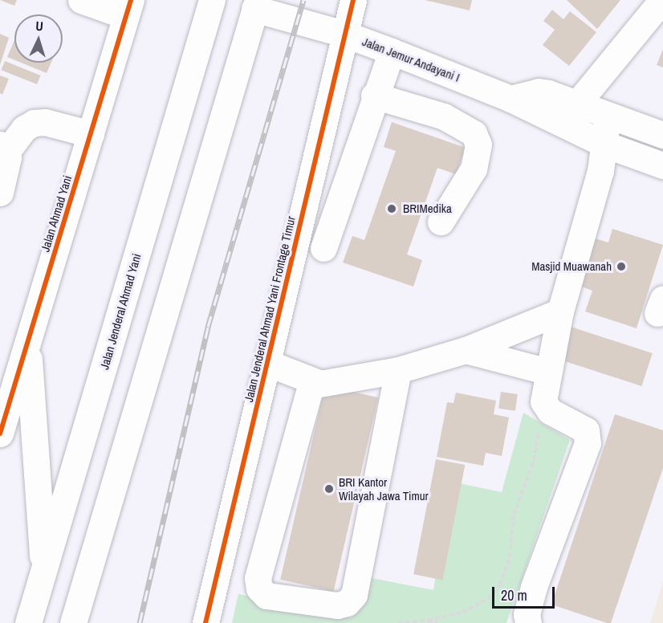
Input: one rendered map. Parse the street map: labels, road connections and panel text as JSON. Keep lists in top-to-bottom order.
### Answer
{
  "streets": {
    "main road": [
      "Jalan Jemur Andayani I",
      "Jalan Ahmad Yani",
      "Jalan Jenderal Ahmad Yani Frontage Timur",
      "Jalan Jenderal Ahmad Yani"
    ]
  },
  "crossings": [
    ["Jalan Jemur Andayani I", "Jalan Jenderal Ahmad Yani Frontage Timur"]
  ],
  "places": ["BRIMedika", "Masjid Muawanah", "BRI Kantor Wilayah Jawa Timur"],
  "scale_bar": "20 m",
  "north": "top"
}
